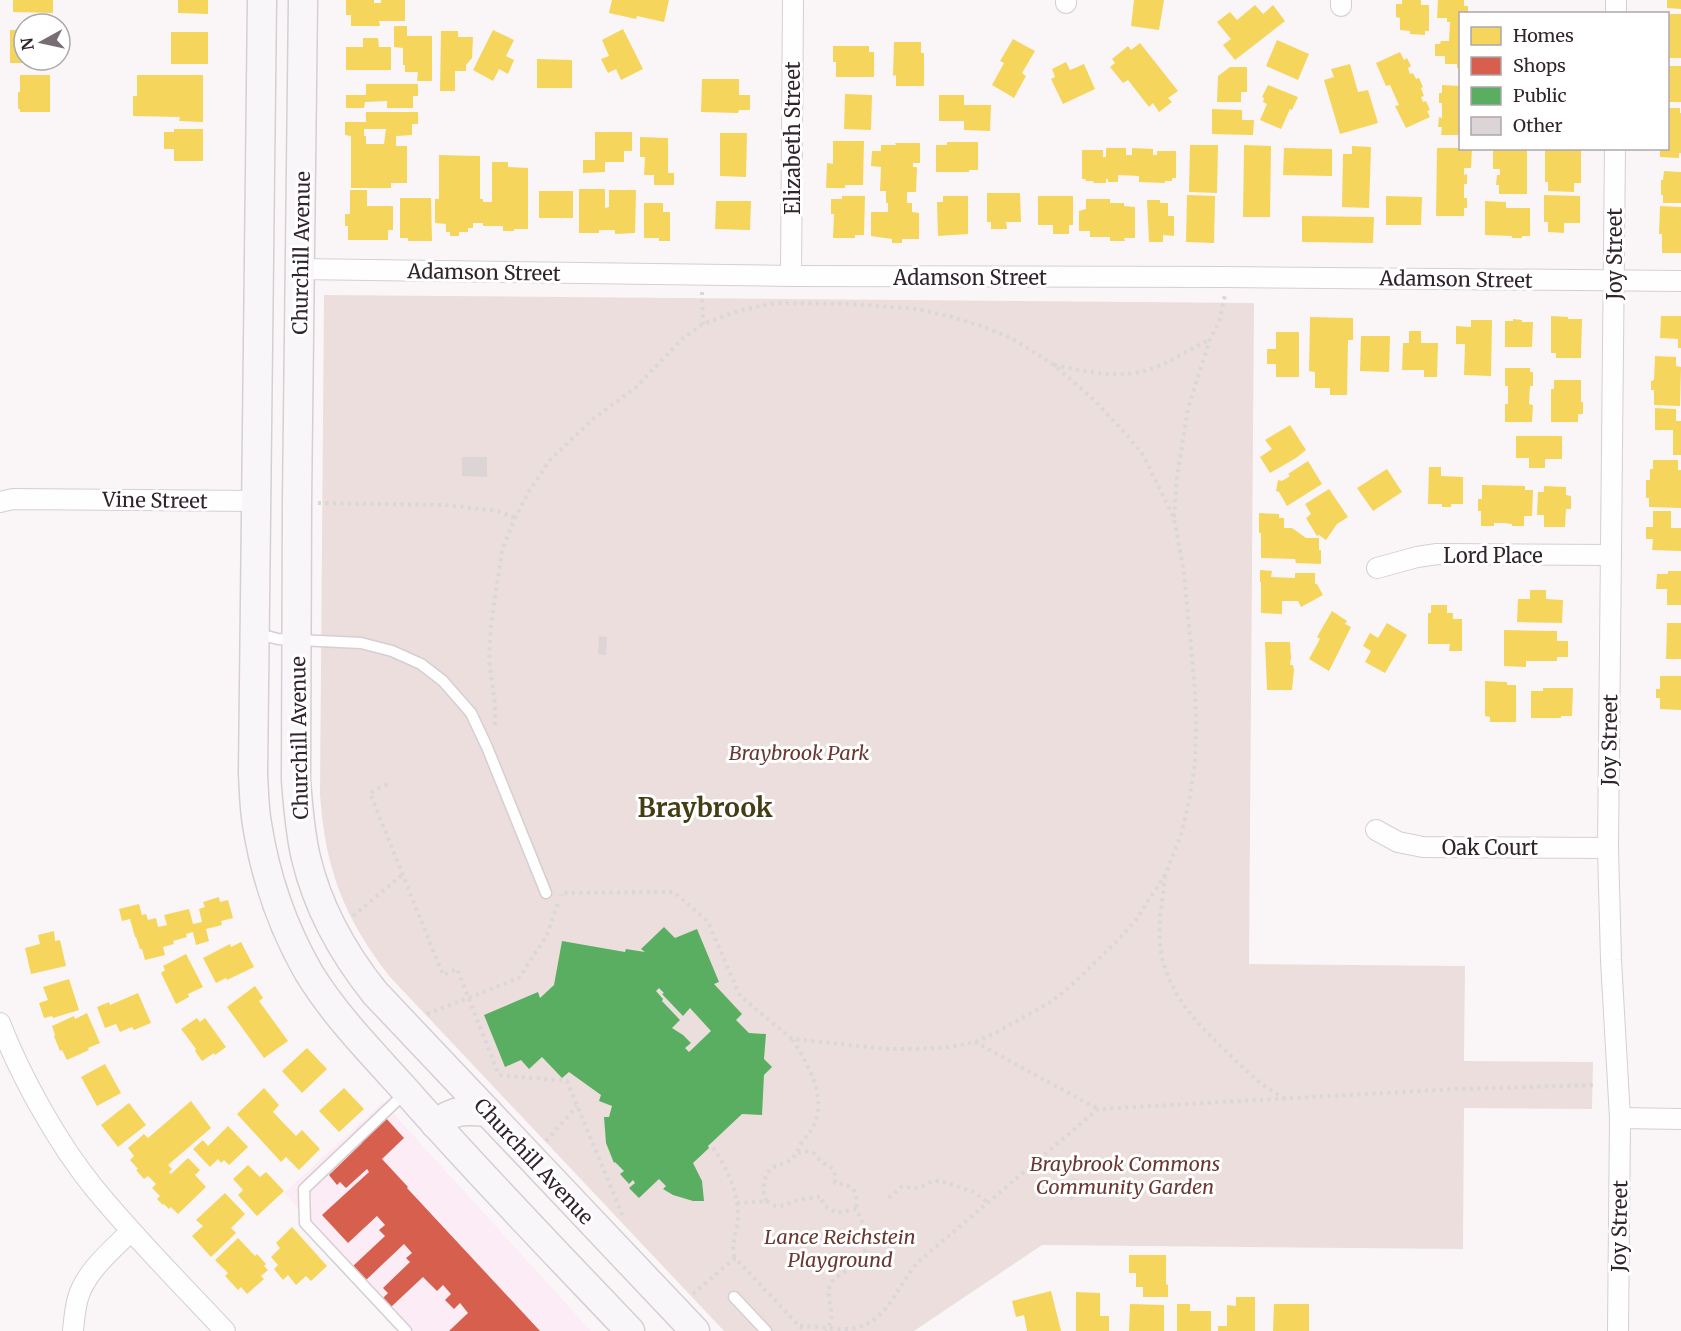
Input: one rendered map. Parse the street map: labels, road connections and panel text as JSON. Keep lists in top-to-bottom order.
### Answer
{
  "streets": {
    "main road": ["Churchill Avenue", "Adamson Street", "Vine Street"],
    "street": [
      "Elizabeth Street",
      "Joy Street",
      "Lord Place",
      "Oak Court"
    ]
  },
  "crossings": [
    ["Elizabeth Street", "Adamson Street"],
    ["Churchill Avenue", "Adamson Street"],
    ["Churchill Avenue", "Vine Street"],
    ["Joy Street", "Adamson Street"],
    ["Joy Street", "Lord Place"],
    ["Joy Street", "Oak Court"]
  ],
  "districts": ["Braybrook"],
  "parks": ["Braybrook Park", "Braybrook Commons Community Garden", "Lance Reichstein Playground"],
  "legend": [
    "Homes",
    "Shops",
    "Public",
    "Other"
  ],
  "north": "left"
}
